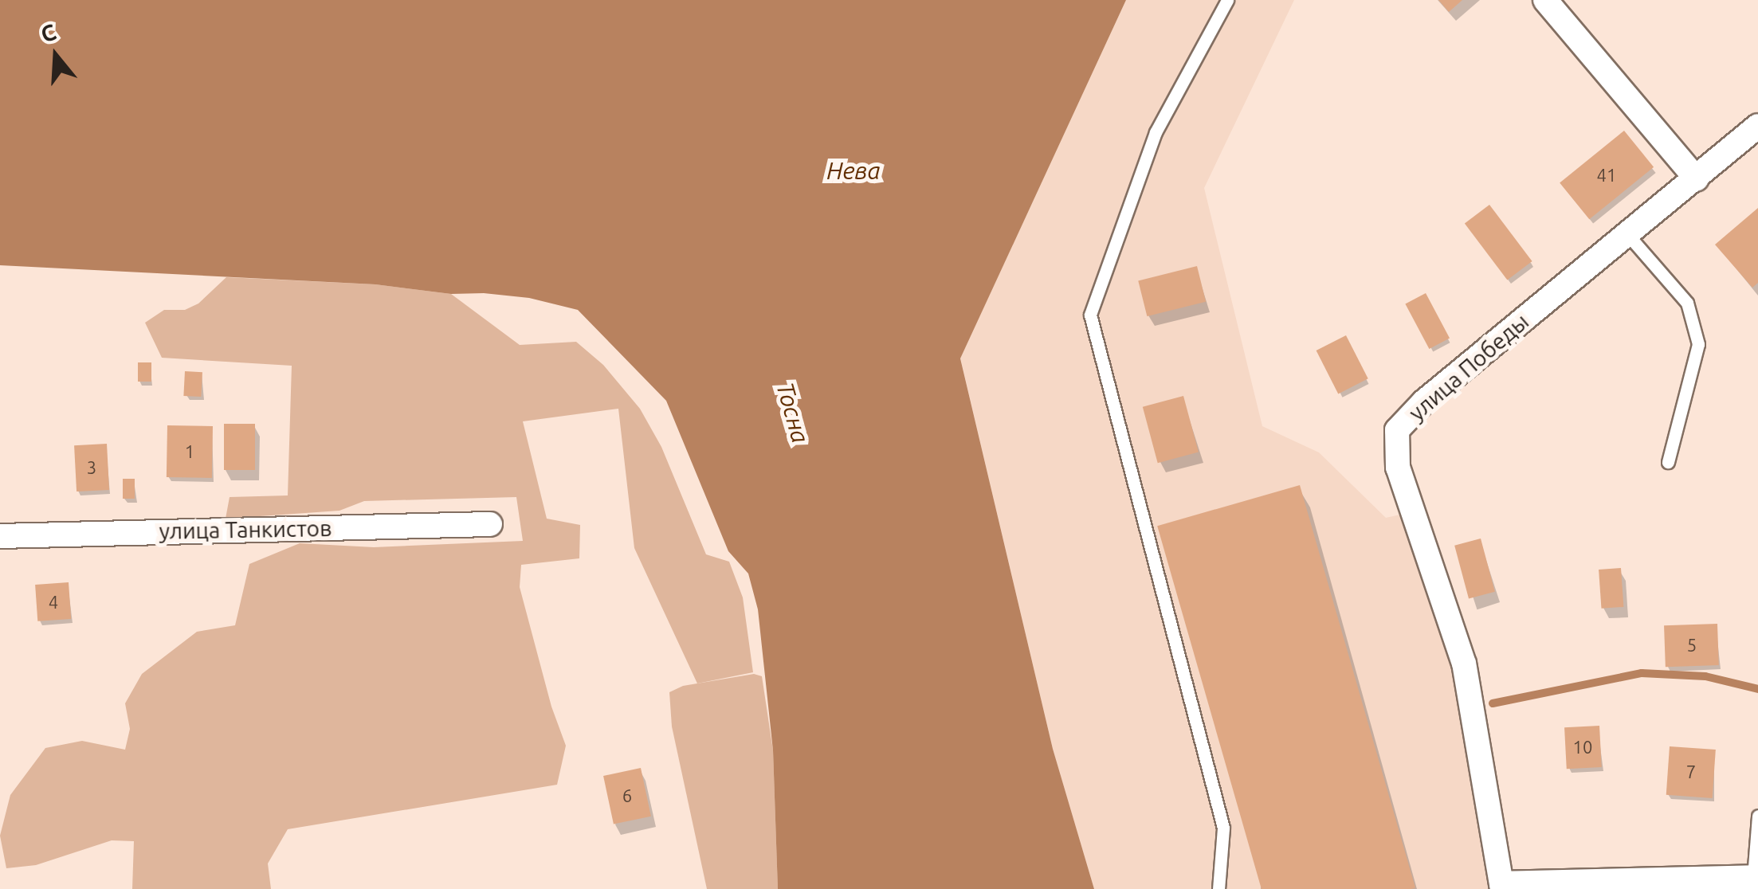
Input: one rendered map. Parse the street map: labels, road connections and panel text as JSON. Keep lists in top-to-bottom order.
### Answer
{
  "streets": {
    "street": ["улица Победы", "улица Танкистов"]
  },
  "water": ["Нева", "Тосна"],
  "house_numbers": [
    "41",
    "1",
    "3",
    "4",
    "5",
    "10",
    "7",
    "6"
  ],
  "north": "top"
}
